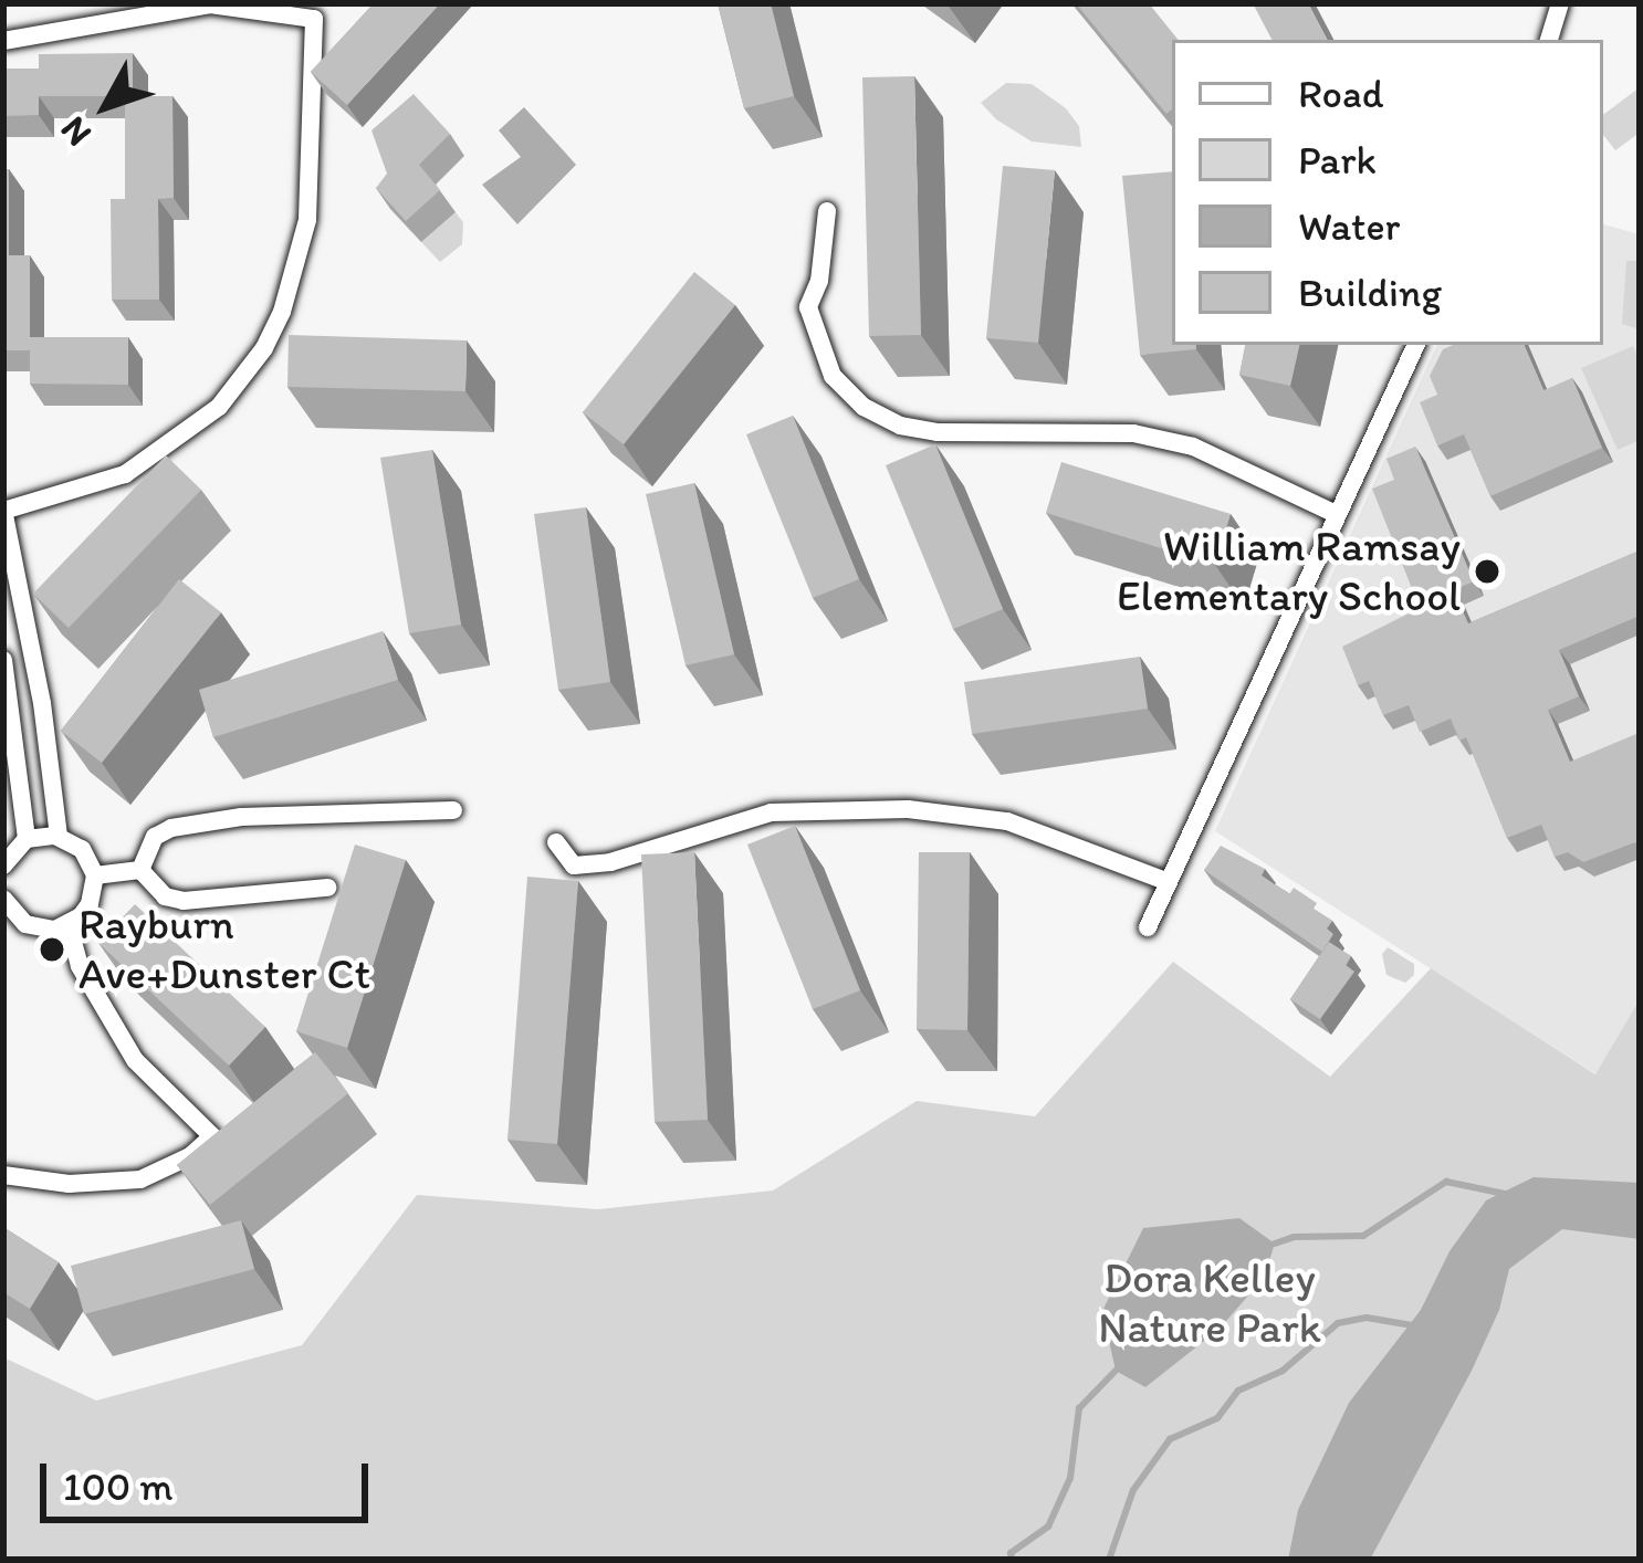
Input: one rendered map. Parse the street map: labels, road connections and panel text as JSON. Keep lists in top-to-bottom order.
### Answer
{
  "parks": ["Dora Kelley Nature Park"],
  "places": ["William Ramsay Elementary School", "Rayburn Ave+Dunster Ct"],
  "legend": [
    "Road",
    "Park",
    "Water",
    "Building"
  ],
  "scale_bar": "100 m",
  "north": "bottom left"
}
